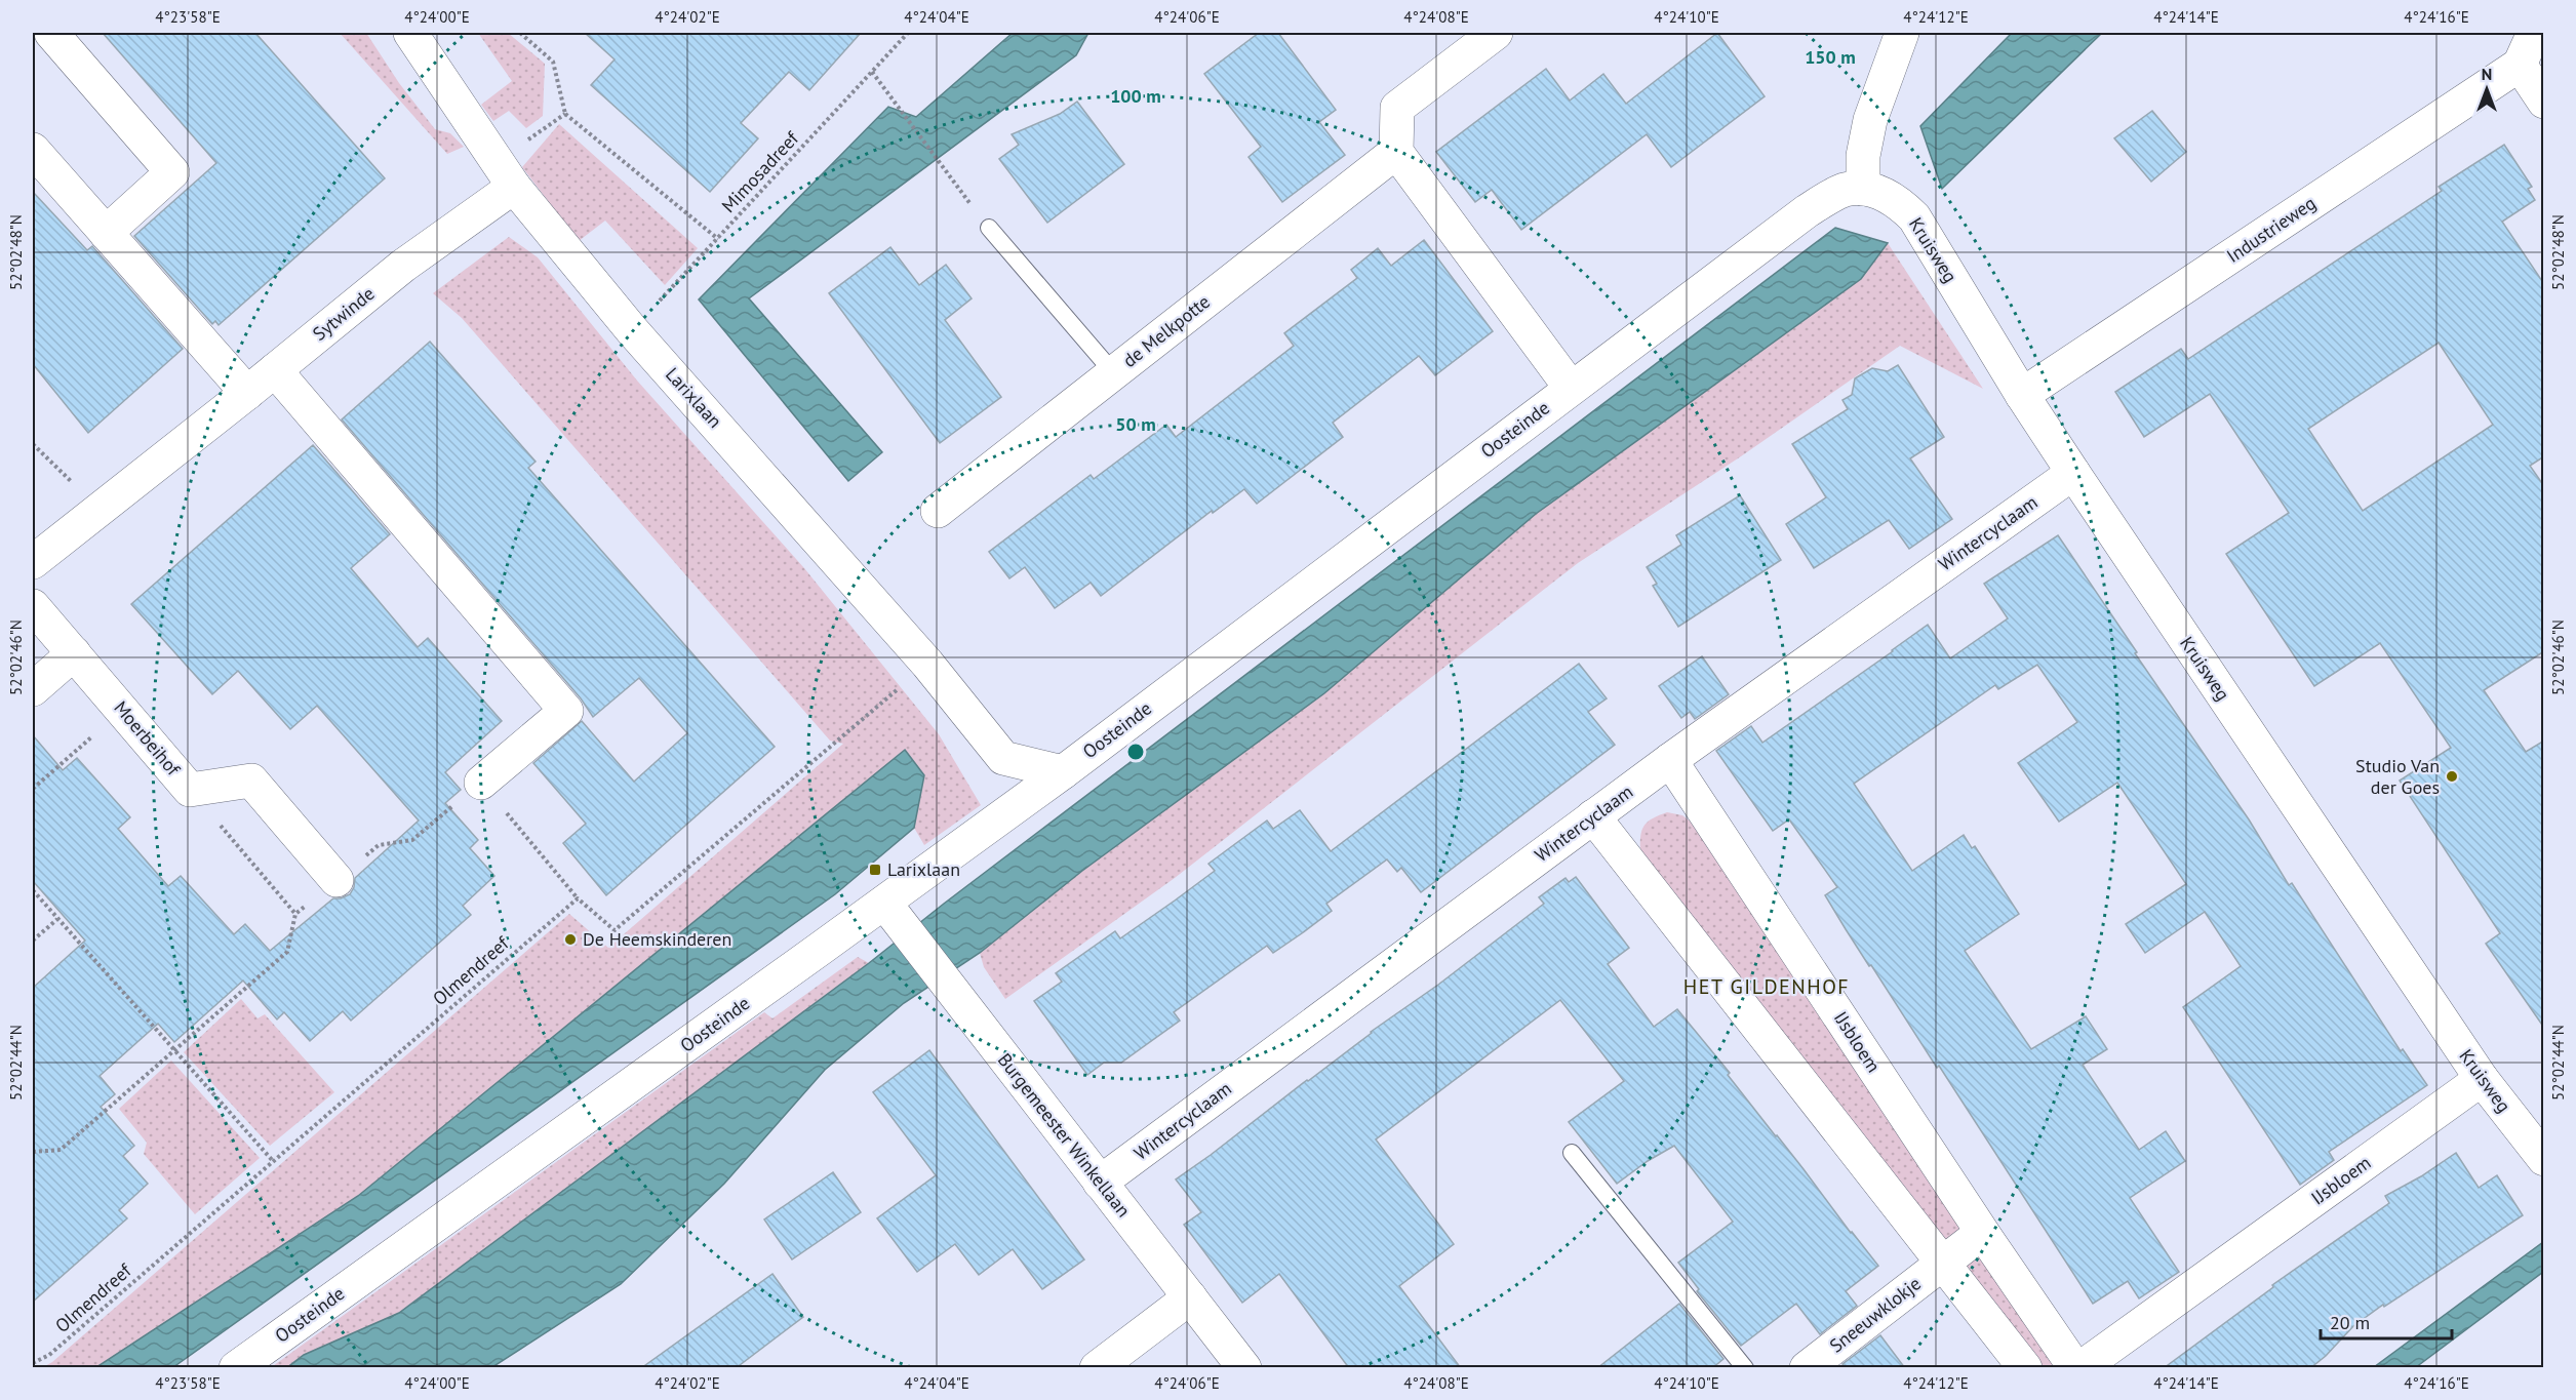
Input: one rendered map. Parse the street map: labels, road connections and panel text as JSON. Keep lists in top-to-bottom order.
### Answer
{
  "streets": {
    "street": [
      "Industrieweg",
      "Kruisweg",
      "Sytwinde",
      "de Melkpotte",
      "Larixlaan",
      "Oosteinde",
      "Wintercyclaam",
      "Moerbeihof",
      "IJsbloem",
      "Burgemeester Winkellaan",
      "Sneeuwklokje"
    ],
    "path": ["Mimosadreef", "Olmendreef"]
  },
  "crossings": [
    ["Mimosadreef", "Larixlaan"],
    ["Industrieweg", "Kruisweg"],
    ["Kruisweg", "Oosteinde"],
    ["Kruisweg", "Wintercyclaam"],
    ["Kruisweg", "IJsbloem"],
    ["Sytwinde", "Larixlaan"],
    ["Larixlaan", "Oosteinde"],
    ["Oosteinde", "Burgemeester Winkellaan"],
    ["Wintercyclaam", "IJsbloem"],
    ["Wintercyclaam", "Burgemeester Winkellaan"]
  ],
  "districts": ["HET GILDENHOF"],
  "places": {
    "other": ["Studio Van der Goes", "De Heemskinderen"],
    "transit": ["Larixlaan"]
  },
  "scale_bar": "20 m",
  "north": "top",
  "coordinates": [
    "4°23'58\"E",
    "4°24'00\"E",
    "4°24'02\"E",
    "4°24'04\"E",
    "4°24'06\"E",
    "4°24'08\"E",
    "4°24'10\"E",
    "4°24'12\"E",
    "4°24'14\"E",
    "4°24'16\"E",
    "52°02'48\"N",
    "52°02'46\"N",
    "52°02'44\"N"
  ],
  "rings": ["150 m", "100 m", "50 m"]
}
